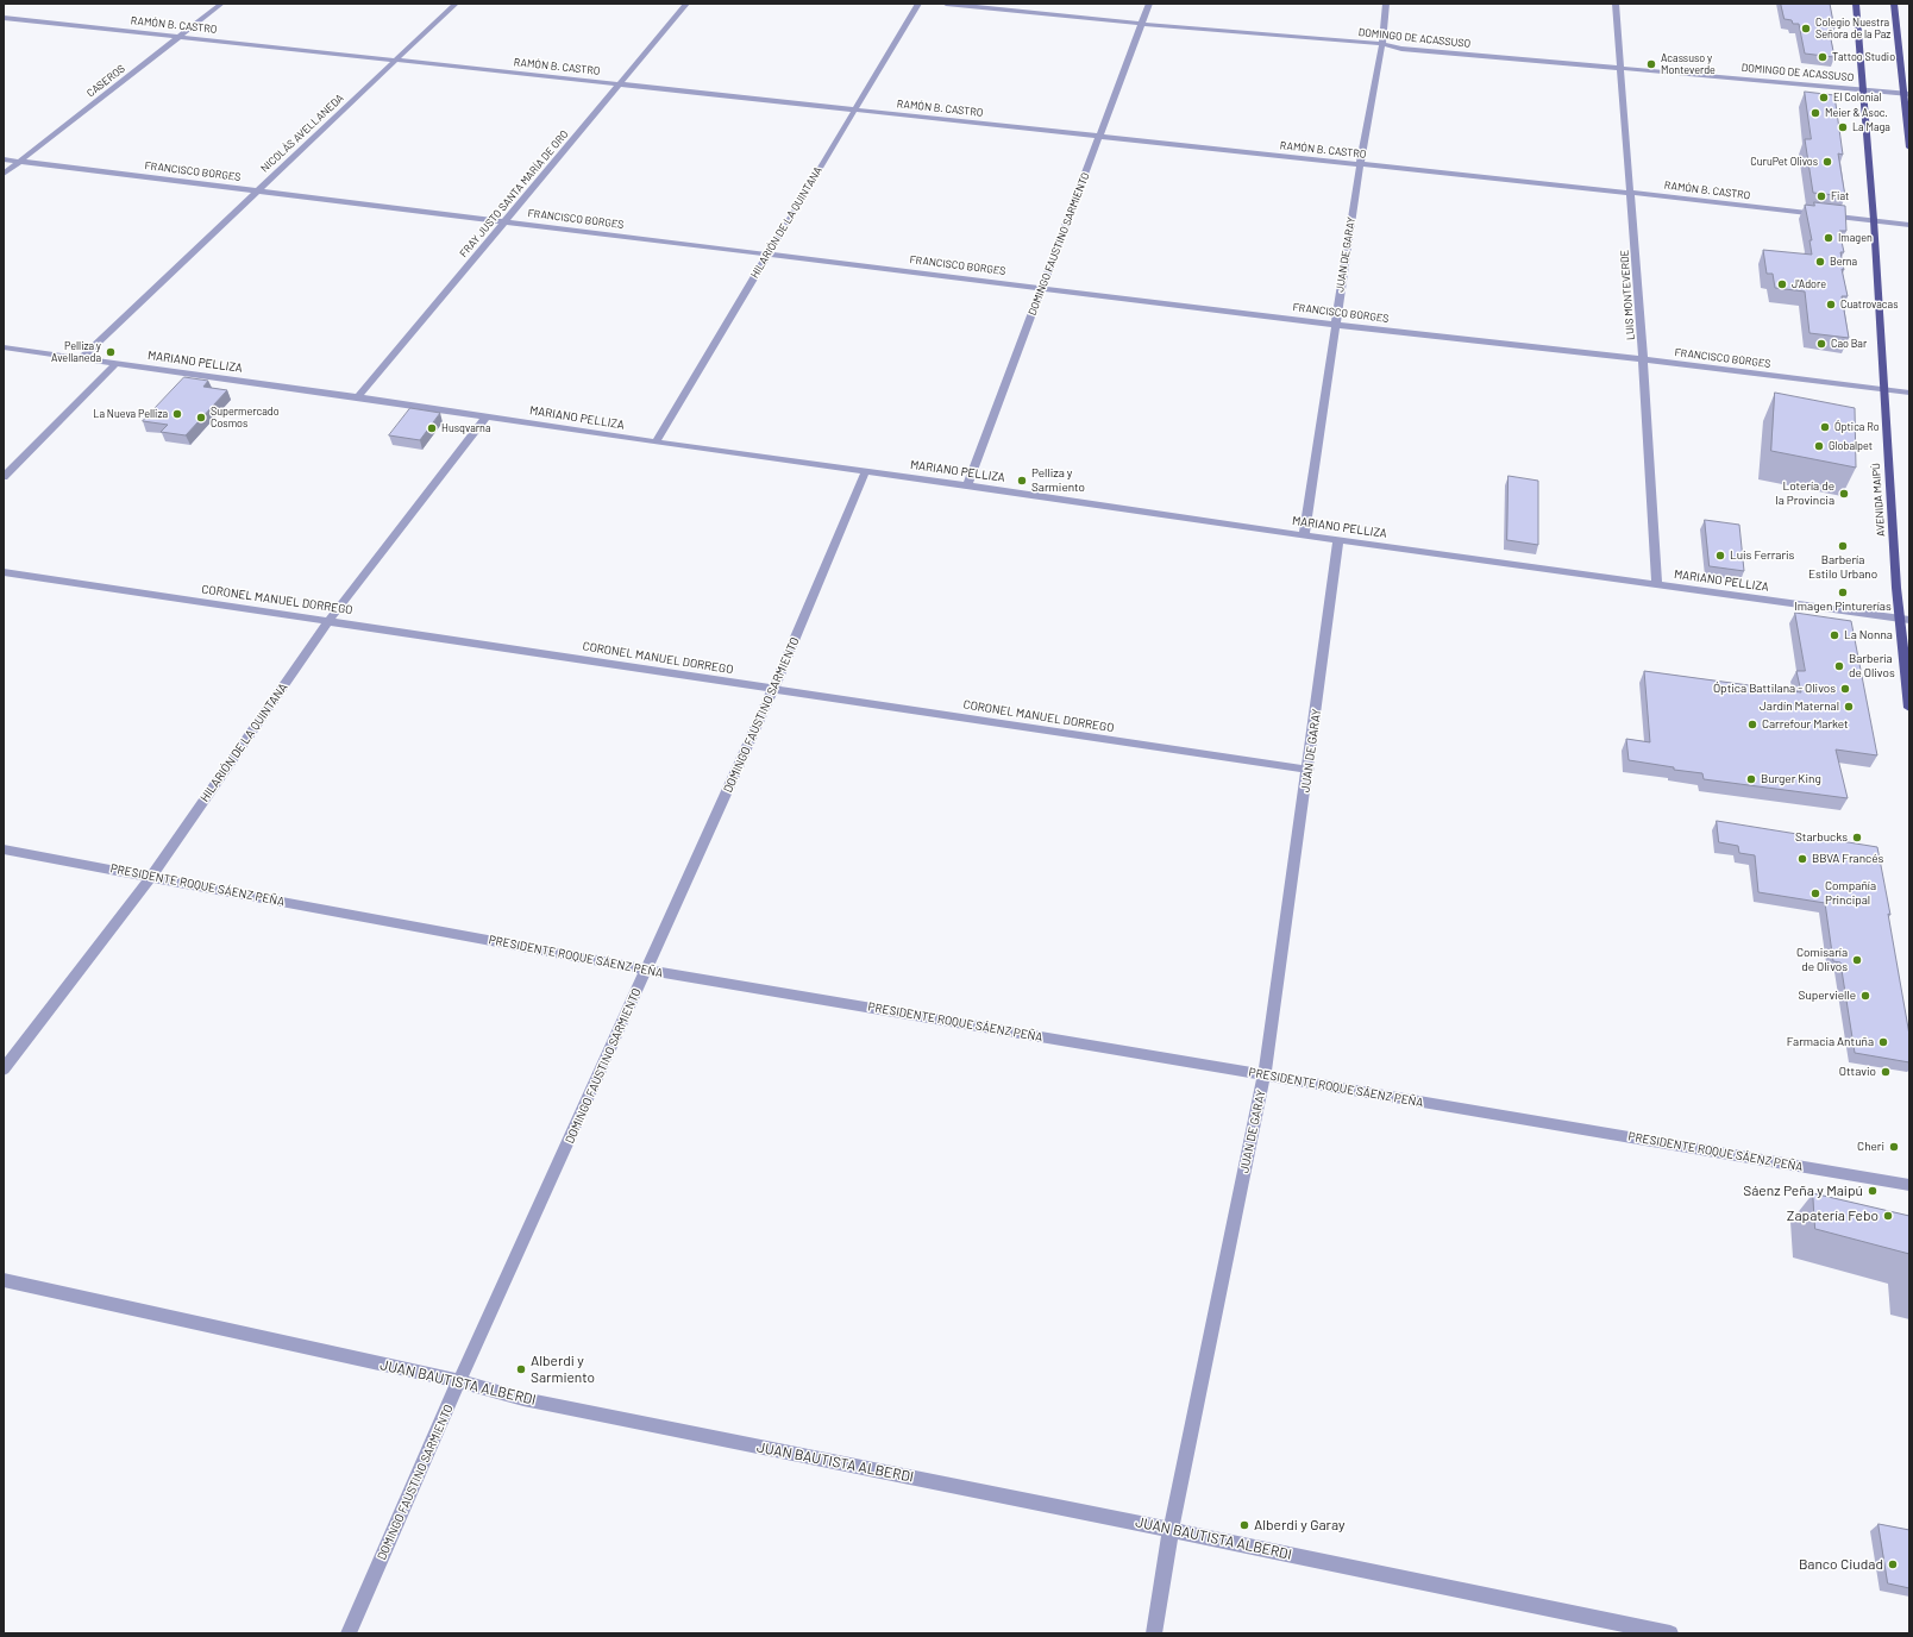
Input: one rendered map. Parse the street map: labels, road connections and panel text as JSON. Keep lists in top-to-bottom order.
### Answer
{
  "streets": {
    "main road": ["AVENIDA MAIPÚ"],
    "street": [
      "RAMÓN B. CASTRO",
      "DOMINGO DE ACASSUSO",
      "CASEROS",
      "NICOLÁS AVELLANEDA",
      "FRANCISCO BORGES",
      "FRAY JUSTO SANTA MARÍA DE ORO",
      "HILARIÓN DE LA QUINTANA",
      "DOMINGO FAUSTINO SARMIENTO",
      "JUAN DE GARAY",
      "LUIS MONTEVERDE",
      "MARIANO PELLIZA",
      "CORONEL MANUEL DORREGO",
      "PRESIDENTE ROQUE SÁENZ PEÑA",
      "JUAN BAUTISTA ALBERDI"
    ]
  },
  "crossings": [
    ["RAMÓN B. CASTRO", "CASEROS"],
    ["RAMÓN B. CASTRO", "NICOLÁS AVELLANEDA"],
    ["RAMÓN B. CASTRO", "FRAY JUSTO SANTA MARÍA DE ORO"],
    ["RAMÓN B. CASTRO", "HILARIÓN DE LA QUINTANA"],
    ["RAMÓN B. CASTRO", "DOMINGO FAUSTINO SARMIENTO"],
    ["RAMÓN B. CASTRO", "JUAN DE GARAY"],
    ["RAMÓN B. CASTRO", "LUIS MONTEVERDE"],
    ["RAMÓN B. CASTRO", "AVENIDA MAIPÚ"],
    ["DOMINGO DE ACASSUSO", "DOMINGO FAUSTINO SARMIENTO"],
    ["DOMINGO DE ACASSUSO", "JUAN DE GARAY"],
    ["DOMINGO DE ACASSUSO", "LUIS MONTEVERDE"],
    ["DOMINGO DE ACASSUSO", "AVENIDA MAIPÚ"],
    ["CASEROS", "FRANCISCO BORGES"],
    ["NICOLÁS AVELLANEDA", "FRANCISCO BORGES"],
    ["NICOLÁS AVELLANEDA", "MARIANO PELLIZA"],
    ["FRANCISCO BORGES", "FRAY JUSTO SANTA MARÍA DE ORO"],
    ["FRANCISCO BORGES", "HILARIÓN DE LA QUINTANA"],
    ["FRANCISCO BORGES", "DOMINGO FAUSTINO SARMIENTO"],
    ["FRANCISCO BORGES", "JUAN DE GARAY"],
    ["FRANCISCO BORGES", "LUIS MONTEVERDE"],
    ["FRANCISCO BORGES", "AVENIDA MAIPÚ"],
    ["FRAY JUSTO SANTA MARÍA DE ORO", "MARIANO PELLIZA"],
    ["HILARIÓN DE LA QUINTANA", "MARIANO PELLIZA"],
    ["HILARIÓN DE LA QUINTANA", "CORONEL MANUEL DORREGO"],
    ["HILARIÓN DE LA QUINTANA", "PRESIDENTE ROQUE SÁENZ PEÑA"],
    ["DOMINGO FAUSTINO SARMIENTO", "MARIANO PELLIZA"],
    ["DOMINGO FAUSTINO SARMIENTO", "CORONEL MANUEL DORREGO"],
    ["DOMINGO FAUSTINO SARMIENTO", "PRESIDENTE ROQUE SÁENZ PEÑA"],
    ["DOMINGO FAUSTINO SARMIENTO", "JUAN BAUTISTA ALBERDI"],
    ["JUAN DE GARAY", "MARIANO PELLIZA"],
    ["JUAN DE GARAY", "CORONEL MANUEL DORREGO"],
    ["JUAN DE GARAY", "PRESIDENTE ROQUE SÁENZ PEÑA"],
    ["JUAN DE GARAY", "JUAN BAUTISTA ALBERDI"],
    ["LUIS MONTEVERDE", "MARIANO PELLIZA"],
    ["MARIANO PELLIZA", "AVENIDA MAIPÚ"]
  ],
  "places": [
    "Colegio Nuestra Señora de la Paz",
    "Tattoo Studio",
    "Acassuso y Monteverde",
    "El Colonial",
    "Meier & Asoc.",
    "La Maga",
    "CuruPet Olivos",
    "Fiat",
    "Imagen",
    "Berna",
    "J'Adore",
    "Cuatrovacas",
    "Cao Bar",
    "Pelliza y Avellaneda",
    "La Nueva Pelliza",
    "Supermercado Cosmos",
    "Óptica Ro",
    "Husqvarna",
    "Globalpet",
    "Pelliza y Sarmiento",
    "Lotería de la Provincia",
    "Barbería Estilo Urbano",
    "Luis Ferraris",
    "Imagen Pinturerías",
    "La Nonna",
    "Barbería de Olivos",
    "Óptica Battilana - Olivos",
    "Jardín Maternal",
    "Carrefour Market",
    "Burger King",
    "Starbucks",
    "BBVA Francés",
    "Compañía Principal",
    "Comisaría de Olivos",
    "Supervielle",
    "Farmacia Antuña",
    "Ottavio",
    "Cheri",
    "Sáenz Peña y Maipú",
    "Zapatería Febo",
    "Alberdi y Sarmiento",
    "Alberdi y Garay",
    "Banco Ciudad"
  ]
}
